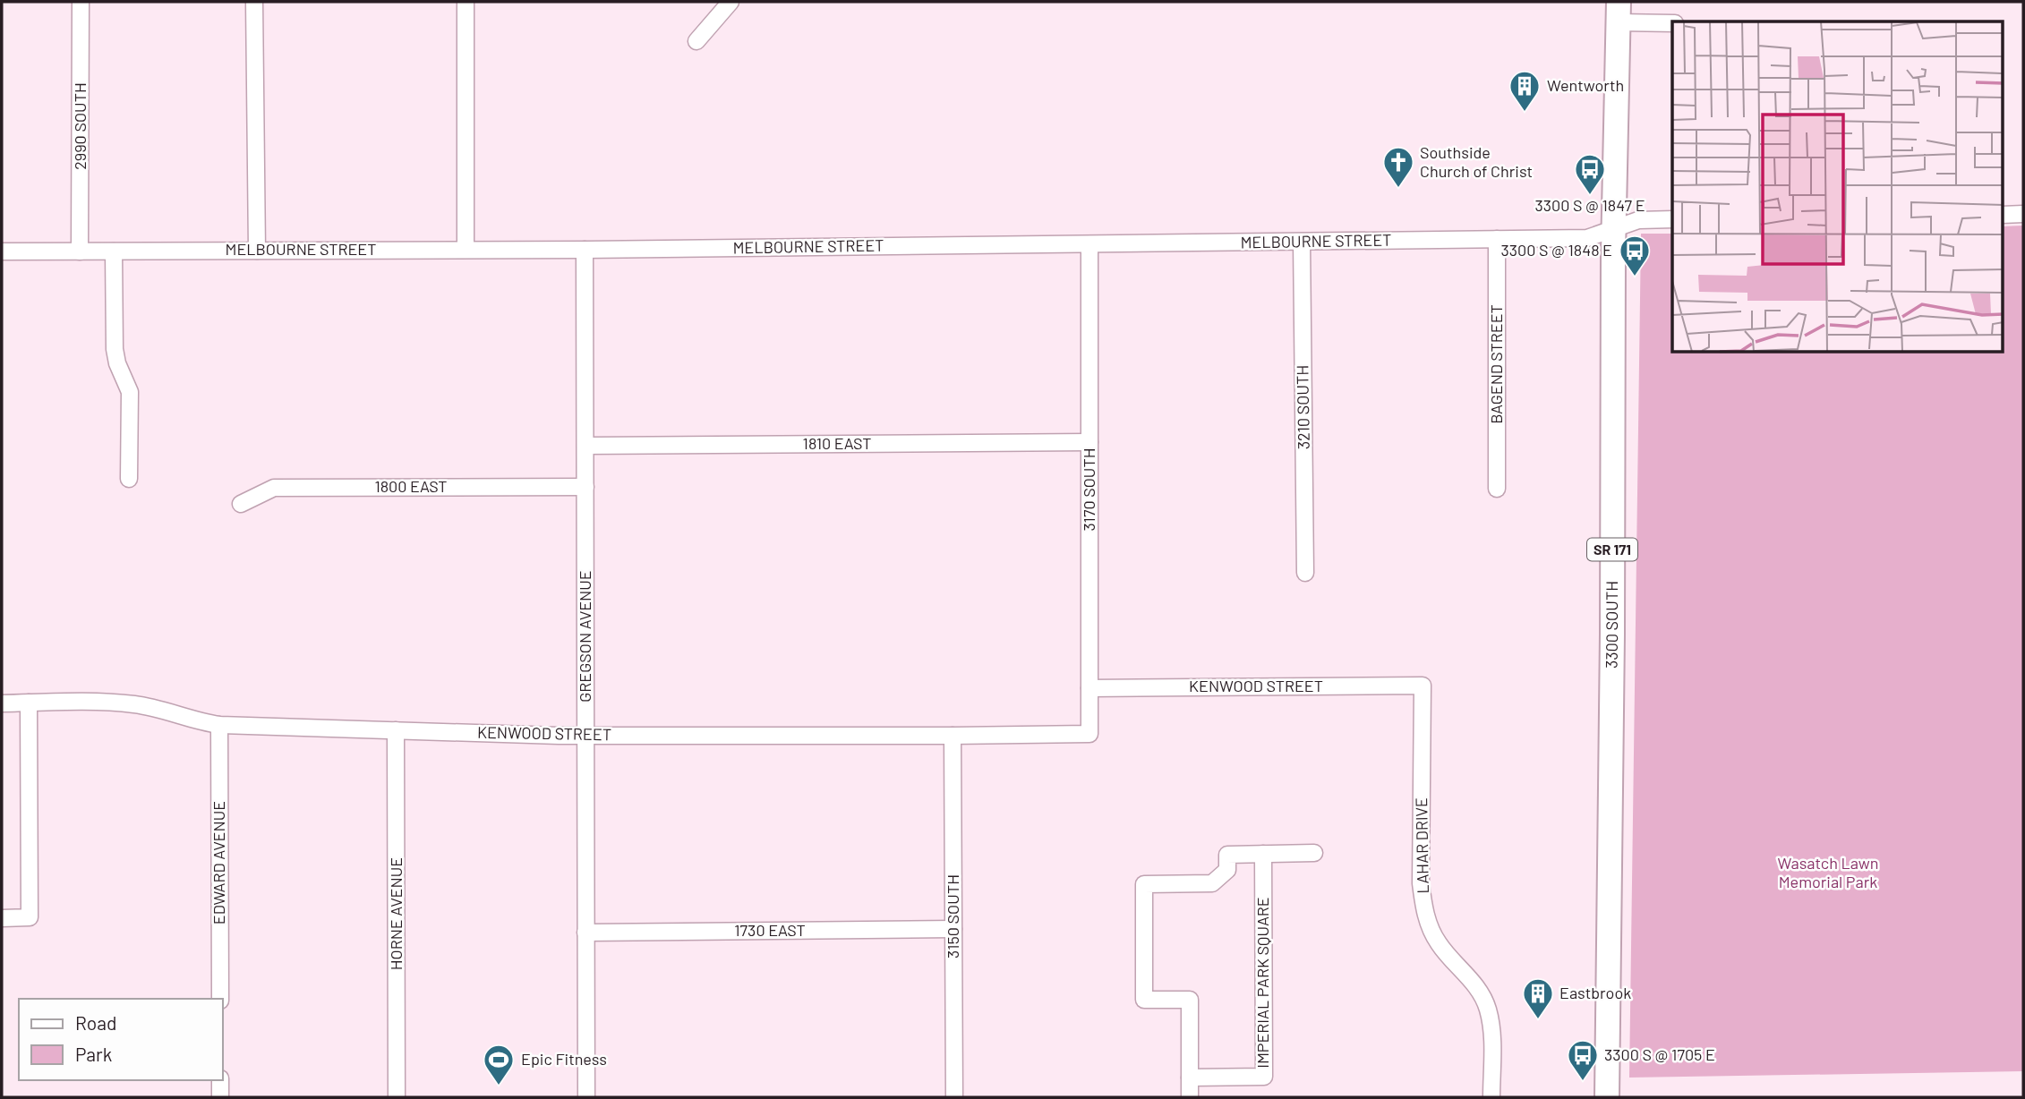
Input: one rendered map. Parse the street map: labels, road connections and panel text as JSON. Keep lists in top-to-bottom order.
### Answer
{
  "streets": {
    "main road": ["SR 171", "3300 SOUTH"],
    "street": [
      "2990 SOUTH",
      "MELBOURNE STREET",
      "BAGEND STREET",
      "3210 SOUTH",
      "1810 EAST",
      "1800 EAST",
      "3170 SOUTH",
      "GREGSON AVENUE",
      "KENWOOD STREET",
      "LAHAR DRIVE",
      "EDWARD AVENUE",
      "HORNE AVENUE",
      "3150 SOUTH",
      "1730 EAST",
      "IMPERIAL PARK SQUARE"
    ]
  },
  "crossings": [
    ["2990 SOUTH", "MELBOURNE STREET"],
    ["MELBOURNE STREET", "BAGEND STREET"],
    ["MELBOURNE STREET", "3210 SOUTH"],
    ["MELBOURNE STREET", "3170 SOUTH"],
    ["MELBOURNE STREET", "3300 SOUTH"],
    ["MELBOURNE STREET", "GREGSON AVENUE"],
    ["1810 EAST", "3170 SOUTH"],
    ["1810 EAST", "GREGSON AVENUE"],
    ["1800 EAST", "GREGSON AVENUE"],
    ["3170 SOUTH", "KENWOOD STREET"],
    ["GREGSON AVENUE", "KENWOOD STREET"],
    ["GREGSON AVENUE", "1730 EAST"],
    ["KENWOOD STREET", "LAHAR DRIVE"],
    ["KENWOOD STREET", "EDWARD AVENUE"],
    ["KENWOOD STREET", "HORNE AVENUE"],
    ["KENWOOD STREET", "3150 SOUTH"],
    ["3150 SOUTH", "1730 EAST"]
  ],
  "parks": ["Wasatch Lawn Memorial Park"],
  "places": {
    "building": ["Wentworth", "Eastbrook"],
    "church": ["Southside Church of Christ"],
    "bus stop": ["3300 S @ 1847 E", "3300 S @ 1848 E", "3300 S @ 1705 E"],
    "sports": ["Epic Fitness"]
  },
  "legend": ["Road", "Park"]
}
